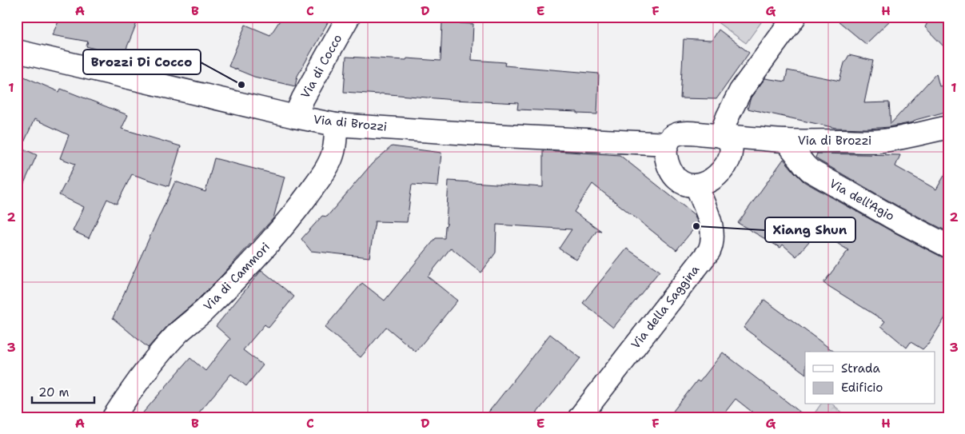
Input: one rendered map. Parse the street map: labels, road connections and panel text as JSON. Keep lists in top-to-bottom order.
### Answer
{
  "streets": {
    "street": [
      "Via di Cocco",
      "Via di Brozzi",
      "Via dell'Agio",
      "Via di Cammori",
      "Via della Saggina"
    ]
  },
  "crossings": [
    ["Via di Cocco", "Via di Brozzi"],
    ["Via di Brozzi", "Via dell'Agio"],
    ["Via di Brozzi", "Via di Cammori"],
    ["Via di Brozzi", "Via della Saggina"]
  ],
  "places": ["Brozzi Di Cocco", "Xiang Shun"],
  "legend": ["Strada", "Edificio"],
  "scale_bar": "20 m",
  "grid": {
    "columns": [
      "A",
      "B",
      "C",
      "D",
      "E",
      "F",
      "G",
      "H"
    ],
    "rows": ["1", "2", "3"]
  }
}
